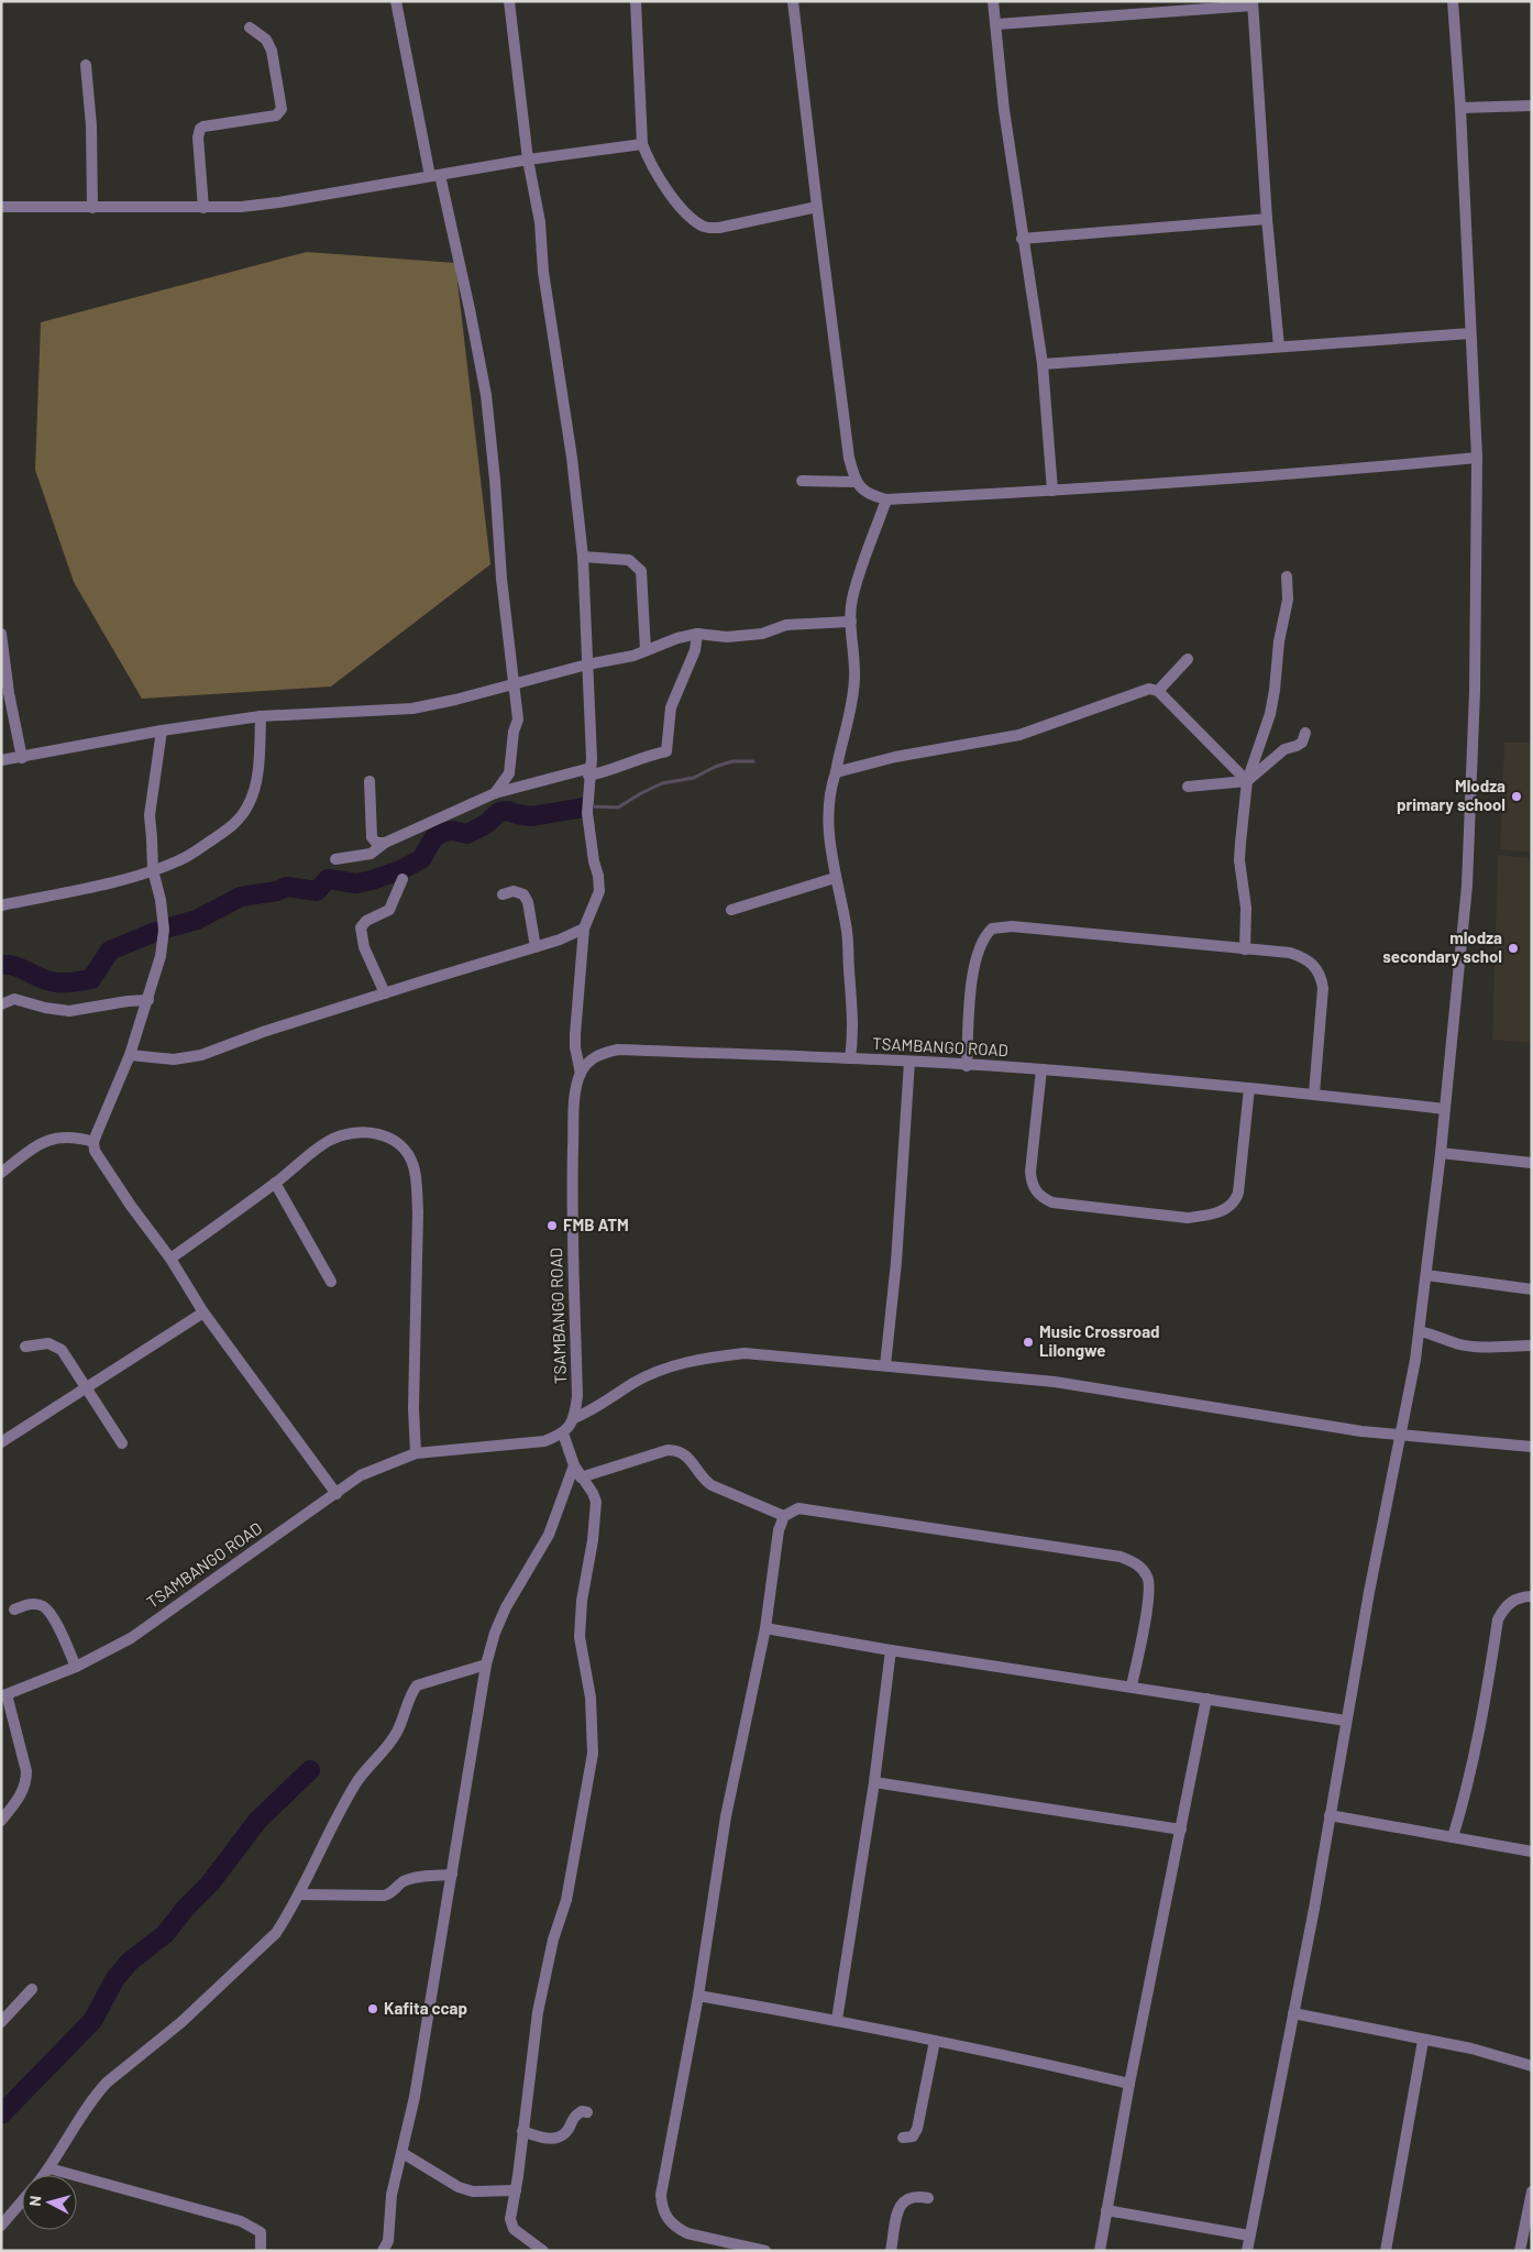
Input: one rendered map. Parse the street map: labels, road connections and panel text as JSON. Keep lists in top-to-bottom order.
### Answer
{
  "streets": {
    "street": ["TSAMBANGO ROAD"]
  },
  "places": [
    "Mlodza primary school",
    "mlodza secondary schol",
    "FMB ATM",
    "Music Crossroad Lilongwe",
    "Kafita ccap"
  ],
  "north": "left"
}
